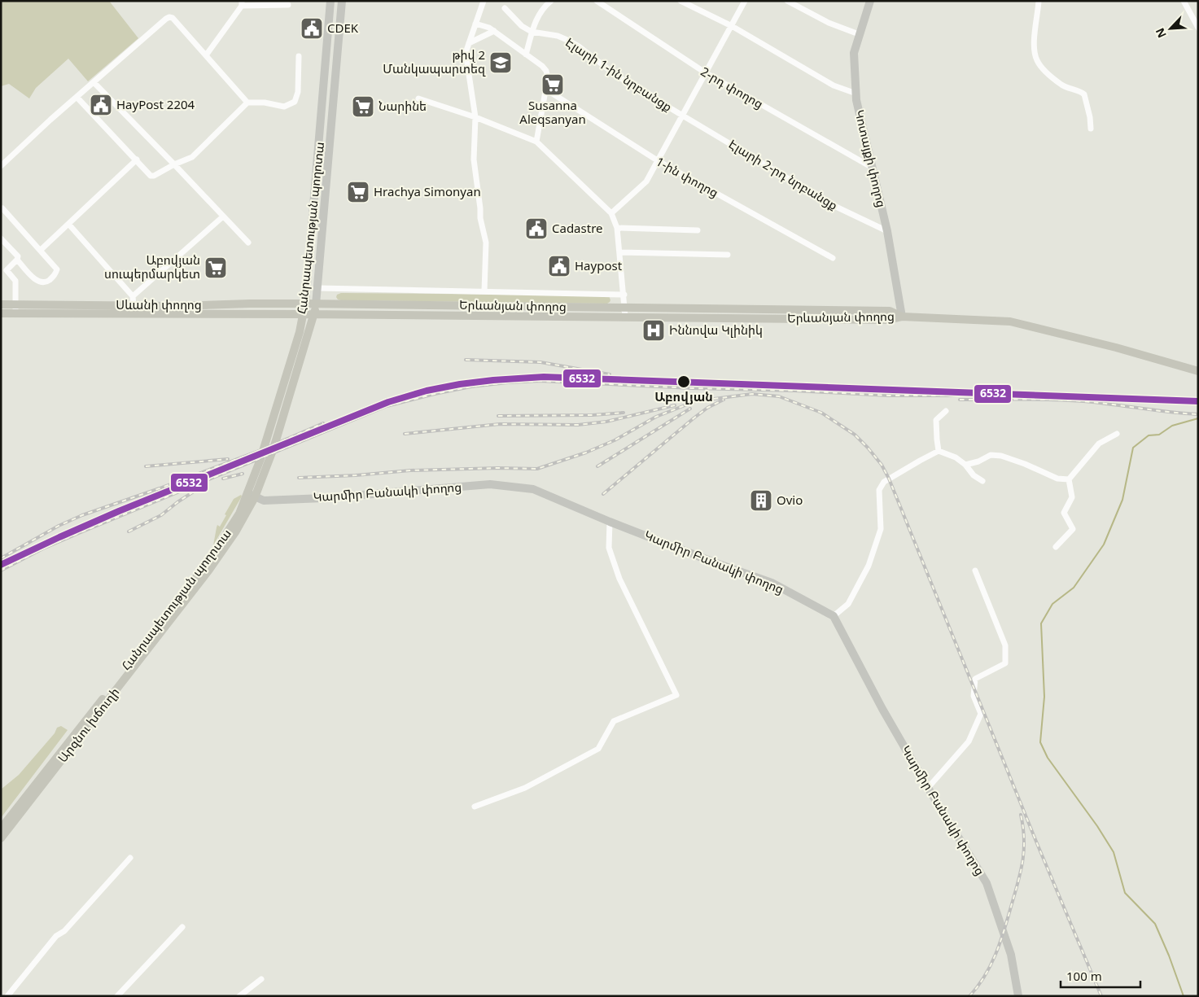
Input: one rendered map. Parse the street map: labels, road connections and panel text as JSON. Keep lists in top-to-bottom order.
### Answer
{
  "streets": {
    "main road": [
      "Հանրապետության պողոտա",
      "Սևանի փողոց",
      "Երևանյան փողոց",
      "Արզնու խճուղի"
    ],
    "street": [
      "Էլարի 1-ին նրբանցք",
      "2-րդ փողոց",
      "Կոտայքի փողոց",
      "Էլարի 2-րդ նրբանցք",
      "1-ին փողոց",
      "Կարմիր Բանակի փողոց"
    ]
  },
  "crossings": [
    ["Էլարի 1-ին նրբանցք", "Էլարի 2-րդ նրբանցք"],
    ["2-րդ փողոց", "Կոտայքի փողոց"],
    ["Կոտայքի փողոց", "Էլարի 2-րդ նրբանցք"],
    ["Կոտայքի փողոց", "Երևանյան փողոց"],
    ["Հանրապետության պողոտա", "Սևանի փողոց"],
    ["Հանրապետության պողոտա", "Երևանյան փողոց"],
    ["Հանրապետության պողոտա", "Կարմիր Բանակի փողոց"],
    ["Հանրապետության պողոտա", "Արզնու խճուղի"],
    ["Սևանի փողոց", "Երևանյան փողոց"],
    ["Կարմիր Բանակի փողոց", "Արզնու խճուղի"]
  ],
  "places": {
    "public building": [
      "CDEK",
      "HayPost 2204",
      "Cadastre",
      "Haypost"
    ],
    "school or university": ["թիվ 2 Մանկապարտեզ"],
    "supermarket": [
      "Susanna Aleqsanyan",
      "Նարինե",
      "Hrachya Simonyan",
      "Աբովյան սուպերմարկետ"
    ],
    "hospital": ["Իննովա Կլինիկ"],
    "other": ["Աբովյան"],
    "building": ["Ovio"]
  },
  "lines": ["transit line 6532"],
  "scale_bar": "100 m",
  "north": "bottom left"
}
